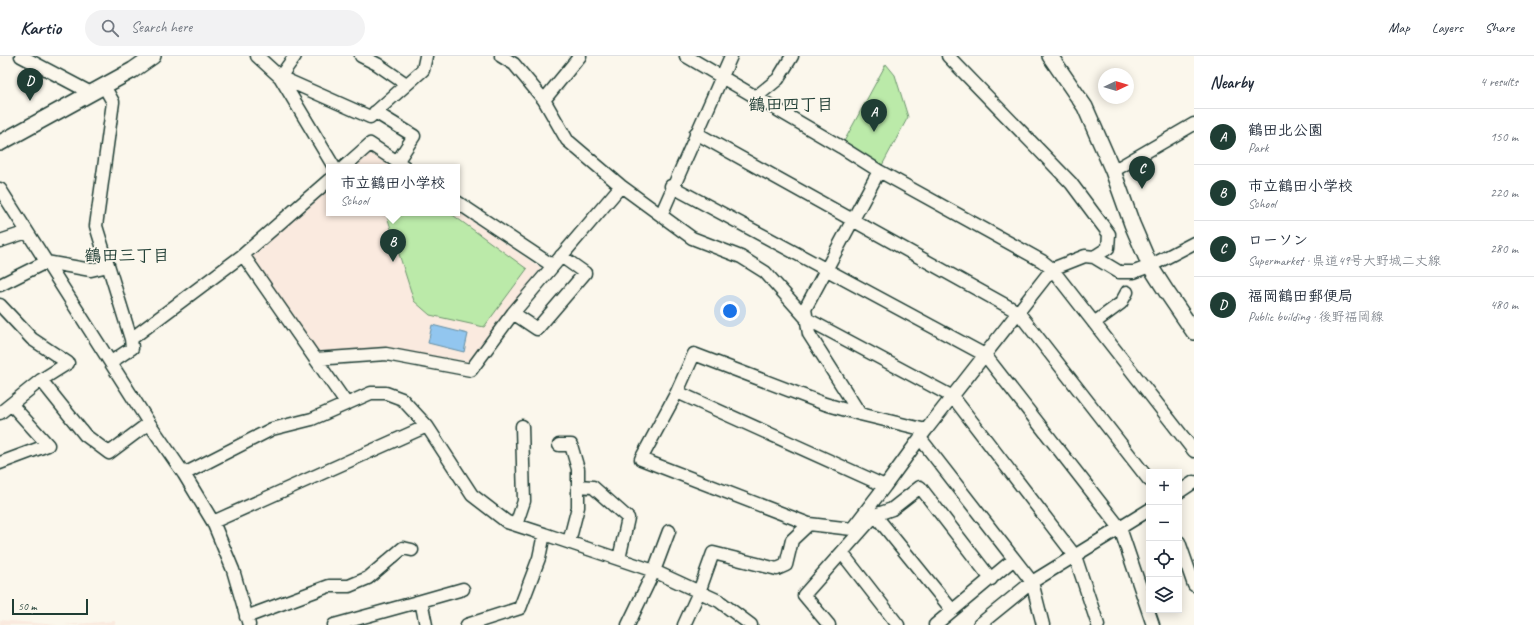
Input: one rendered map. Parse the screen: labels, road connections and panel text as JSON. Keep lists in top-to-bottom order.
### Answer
{
  "districts": ["鶴田四丁目", "鶴田三丁目"],
  "scale_bar": "50 m",
  "north": "right",
  "page": {
    "header": "Kartio",
    "search": "Search here",
    "nav": ["Map", "Layers", "Share"],
    "heading": ["Nearby", "4 results"],
    "pins": [
      "D",
      "A",
      "C",
      "B"
    ],
    "list": [
      {
        "mark": "A",
        "name": "鶴田北公園",
        "note": "Park",
        "value": "150 m"
      },
      {
        "mark": "B",
        "name": "市立鶴田小学校",
        "note": "School",
        "value": "220 m"
      },
      {
        "mark": "C",
        "name": "ローソン",
        "note": "Supermarket · 県道49号大野城二丈線",
        "value": "280 m"
      },
      {
        "mark": "D",
        "name": "福岡鶴田郵便局",
        "note": "Public building · 後野福岡線",
        "value": "480 m"
      }
    ],
    "popup": ["市立鶴田小学校", "School"],
    "map_buttons": ["+", "−"],
    "scale": "50 m"
  }
}
